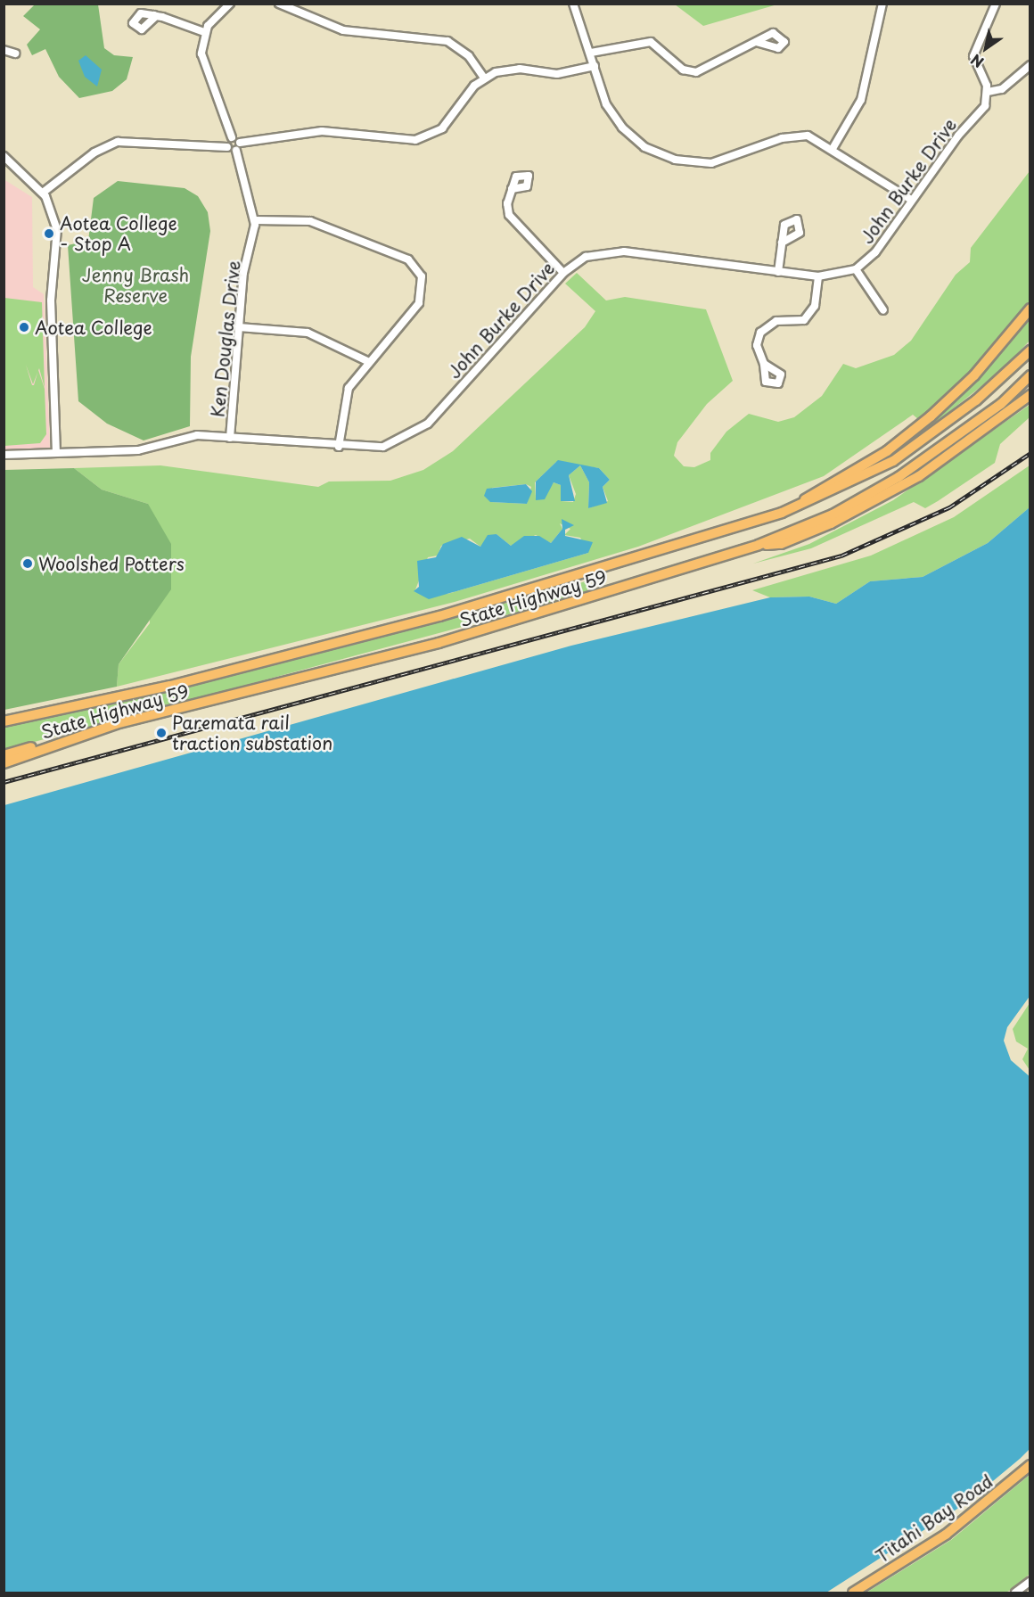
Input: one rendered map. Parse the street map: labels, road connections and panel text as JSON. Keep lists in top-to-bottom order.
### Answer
{
  "streets": {
    "main road": ["State Highway 59", "Titahi Bay Road"],
    "street": ["John Burke Drive", "Ken Douglas Drive"]
  },
  "crossings": [
    ["John Burke Drive", "Ken Douglas Drive"]
  ],
  "parks": ["Jenny Brash Reserve"],
  "places": [
    "Aotea College - Stop A",
    "Aotea College",
    "Woolshed Potters",
    "Paremata rail traction substation"
  ],
  "north": "bottom left"
}
